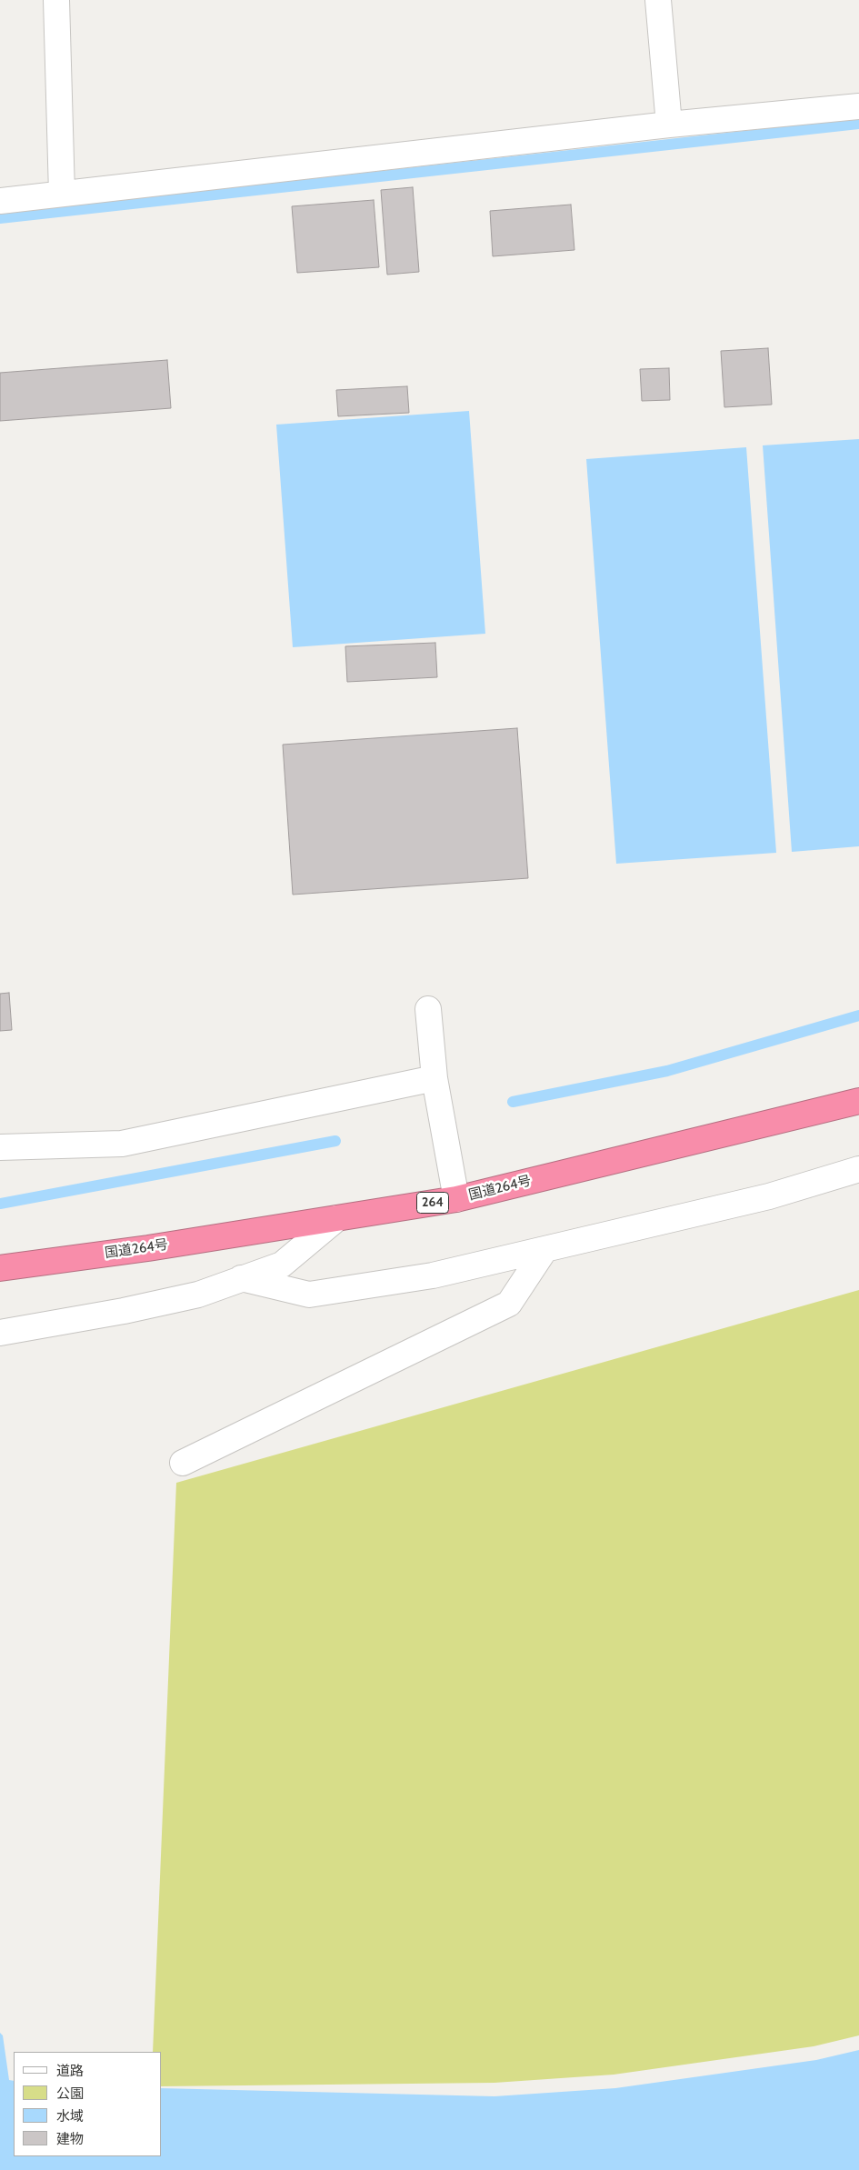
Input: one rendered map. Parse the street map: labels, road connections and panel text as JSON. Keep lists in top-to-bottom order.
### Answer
{
  "streets": {
    "highway": ["国道264号", "264"]
  },
  "legend": [
    "道路",
    "公園",
    "水域",
    "建物"
  ]
}
